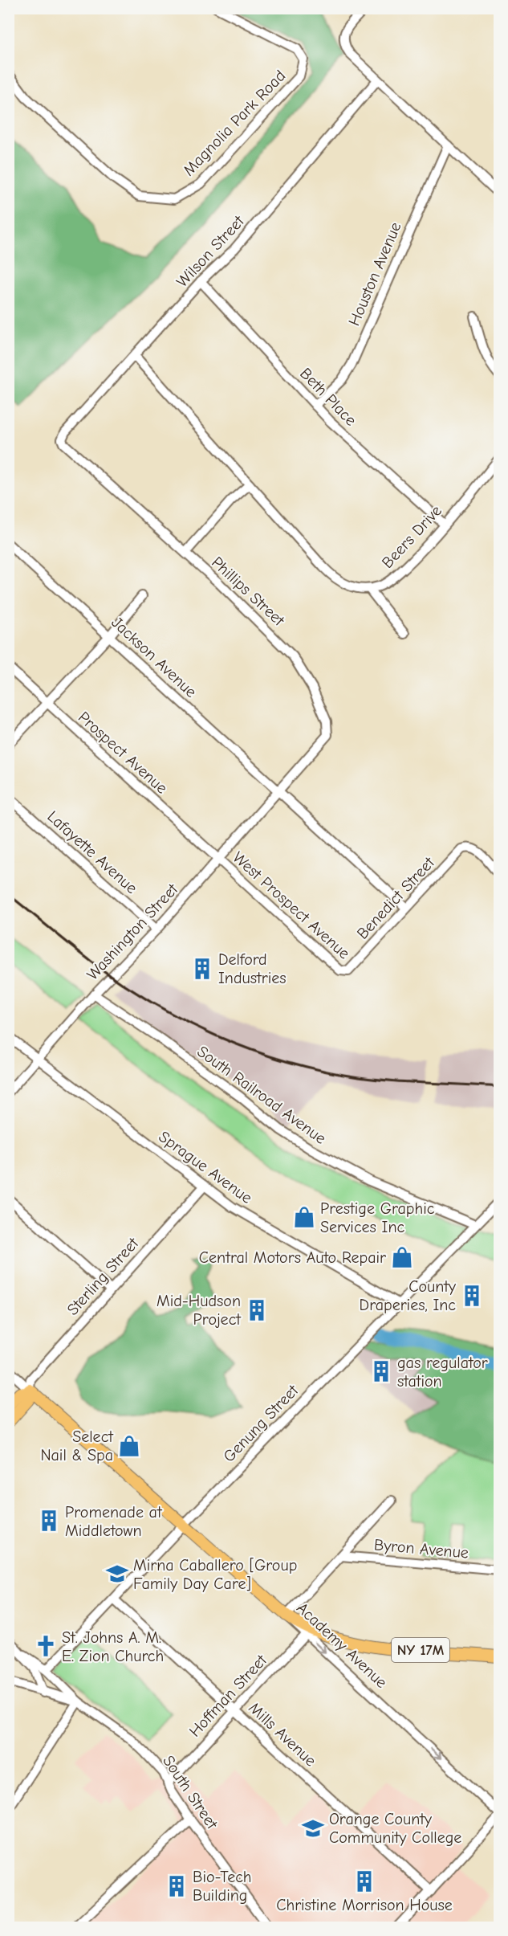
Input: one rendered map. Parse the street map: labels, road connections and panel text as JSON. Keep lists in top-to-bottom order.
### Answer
{
  "streets": {
    "main road": ["Academy Avenue", "NY 17M"],
    "street": [
      "Magnolia Park Road",
      "Wilson Street",
      "Houston Avenue",
      "Beth Place",
      "Beers Drive",
      "Phillips Street",
      "Jackson Avenue",
      "Prospect Avenue",
      "Lafayette Avenue",
      "Benedict Street",
      "West Prospect Avenue",
      "Washington Street",
      "South Railroad Avenue",
      "Sprague Avenue",
      "Sterling Street",
      "Genung Street",
      "Byron Avenue",
      "Hoffman Street",
      "Mills Avenue",
      "South Street"
    ]
  },
  "crossings": [
    ["Wilson Street", "Beth Place"],
    ["Wilson Street", "Phillips Street"],
    ["Houston Avenue", "Beth Place"],
    ["Beth Place", "Beers Drive"],
    ["Phillips Street", "Jackson Avenue"],
    ["Phillips Street", "Washington Street"],
    ["Jackson Avenue", "Benedict Street"],
    ["Jackson Avenue", "Washington Street"],
    ["Prospect Avenue", "West Prospect Avenue"],
    ["Prospect Avenue", "Washington Street"],
    ["Lafayette Avenue", "Washington Street"],
    ["Benedict Street", "West Prospect Avenue"],
    ["West Prospect Avenue", "Washington Street"],
    ["Washington Street", "South Railroad Avenue"],
    ["Washington Street", "Sprague Avenue"],
    ["South Railroad Avenue", "Genung Street"],
    ["Sprague Avenue", "Sterling Street"],
    ["Sprague Avenue", "Genung Street"],
    ["Sterling Street", "Academy Avenue"],
    ["Genung Street", "Academy Avenue"],
    ["Genung Street", "Mills Avenue"],
    ["Academy Avenue", "NY 17M"],
    ["Academy Avenue", "Hoffman Street"],
    ["NY 17M", "Hoffman Street"],
    ["Hoffman Street", "Mills Avenue"],
    ["Hoffman Street", "South Street"]
  ],
  "one_way": ["Academy Avenue"],
  "places": {
    "building": [
      "Delford Industries",
      "County Draperies, Inc",
      "Mid-Hudson Project",
      "gas regulator station",
      "Promenade at Middletown",
      "Christine Morrison House",
      "Bio-Tech Building"
    ],
    "shop": ["Prestige Graphic Services Inc", "Central Motors Auto Repair", "Select Nail & Spa"],
    "school or university": ["Mirna Caballero [Group Family Day Care]", "Orange County Community College"],
    "church": ["St. Johns A. M. E. Zion Church"]
  }
}
